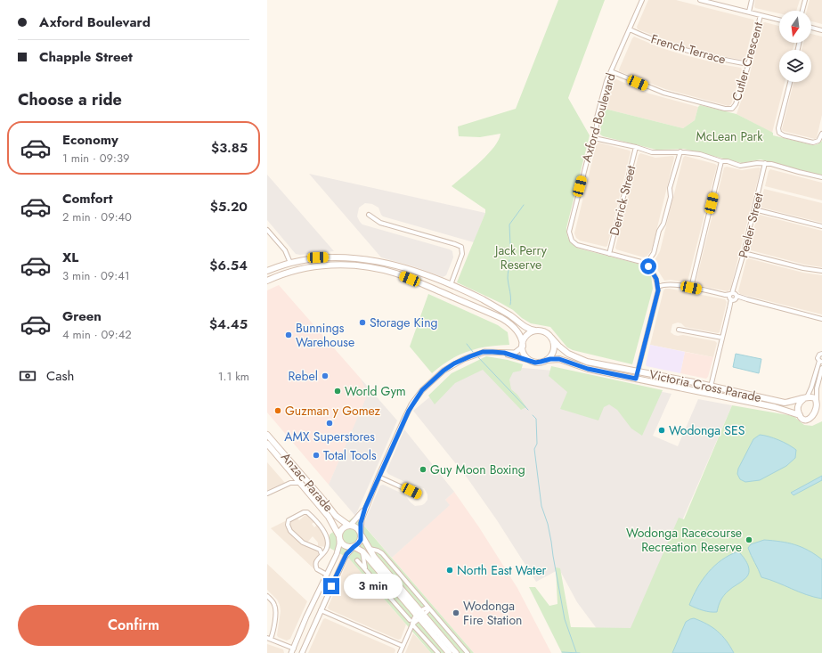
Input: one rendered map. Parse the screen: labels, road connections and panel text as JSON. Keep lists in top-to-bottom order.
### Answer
{
  "streets": {
    "main road": ["Victoria Cross Parade", "Anzac Parade"],
    "street": [
      "French Terrace",
      "Cutler Crescent",
      "Axford Boulevard",
      "Derrick Street",
      "Peeler Street"
    ]
  },
  "crossings": [
    ["French Terrace", "Cutler Crescent"],
    ["French Terrace", "Axford Boulevard"],
    ["Cutler Crescent", "Axford Boulevard"],
    ["Axford Boulevard", "Derrick Street"],
    ["Peeler Street", "Victoria Cross Parade"]
  ],
  "parks": ["McLean Park", "Jack Perry Reserve"],
  "places": [
    "Storage King",
    "Bunnings Warehouse",
    "Rebel",
    "World Gym",
    "Guzman y Gomez",
    "AMX Superstores",
    "Wodonga SES",
    "Total Tools",
    "Guy Moon Boxing",
    "Wodonga Racecourse Recreation Reserve",
    "North East Water",
    "Wodonga Fire Station"
  ],
  "north": "bottom",
  "page": {
    "banner": ["Axford Boulevard", "Chapple Street"],
    "heading": "Choose a ride",
    "list": [
      {
        "name": "Economy",
        "note": "1 min · 09:39",
        "value": "$3.85"
      },
      {
        "name": "Comfort",
        "note": "2 min · 09:40",
        "value": "$5.20"
      },
      {
        "name": "XL",
        "note": "3 min · 09:41",
        "value": "$6.54"
      },
      {
        "name": "Green",
        "note": "4 min · 09:42",
        "value": "$4.45"
      }
    ],
    "pay": ["Cash", "1.1 km"],
    "bubble": "3 min",
    "buttons": "Confirm"
  }
}
